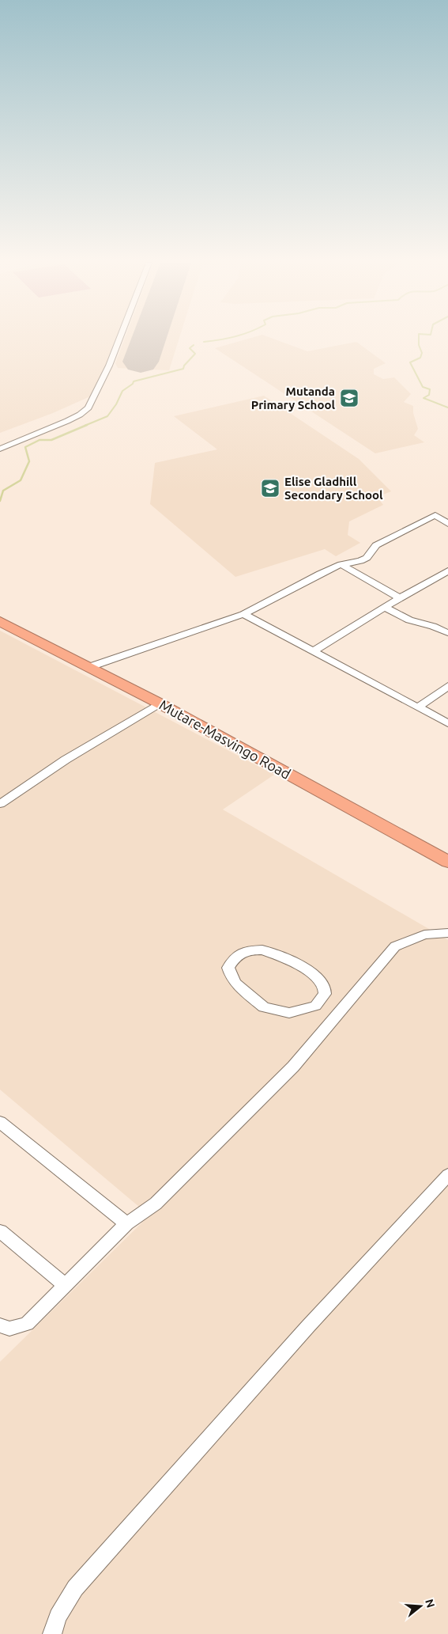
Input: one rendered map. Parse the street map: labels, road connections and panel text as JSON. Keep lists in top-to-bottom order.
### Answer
{
  "streets": {
    "highway": ["Mutare-Masvingo Road"]
  },
  "places": {
    "school or university": ["Mutanda Primary School", "Elise Gladhill Secondary School"]
  },
  "north": "right"
}
